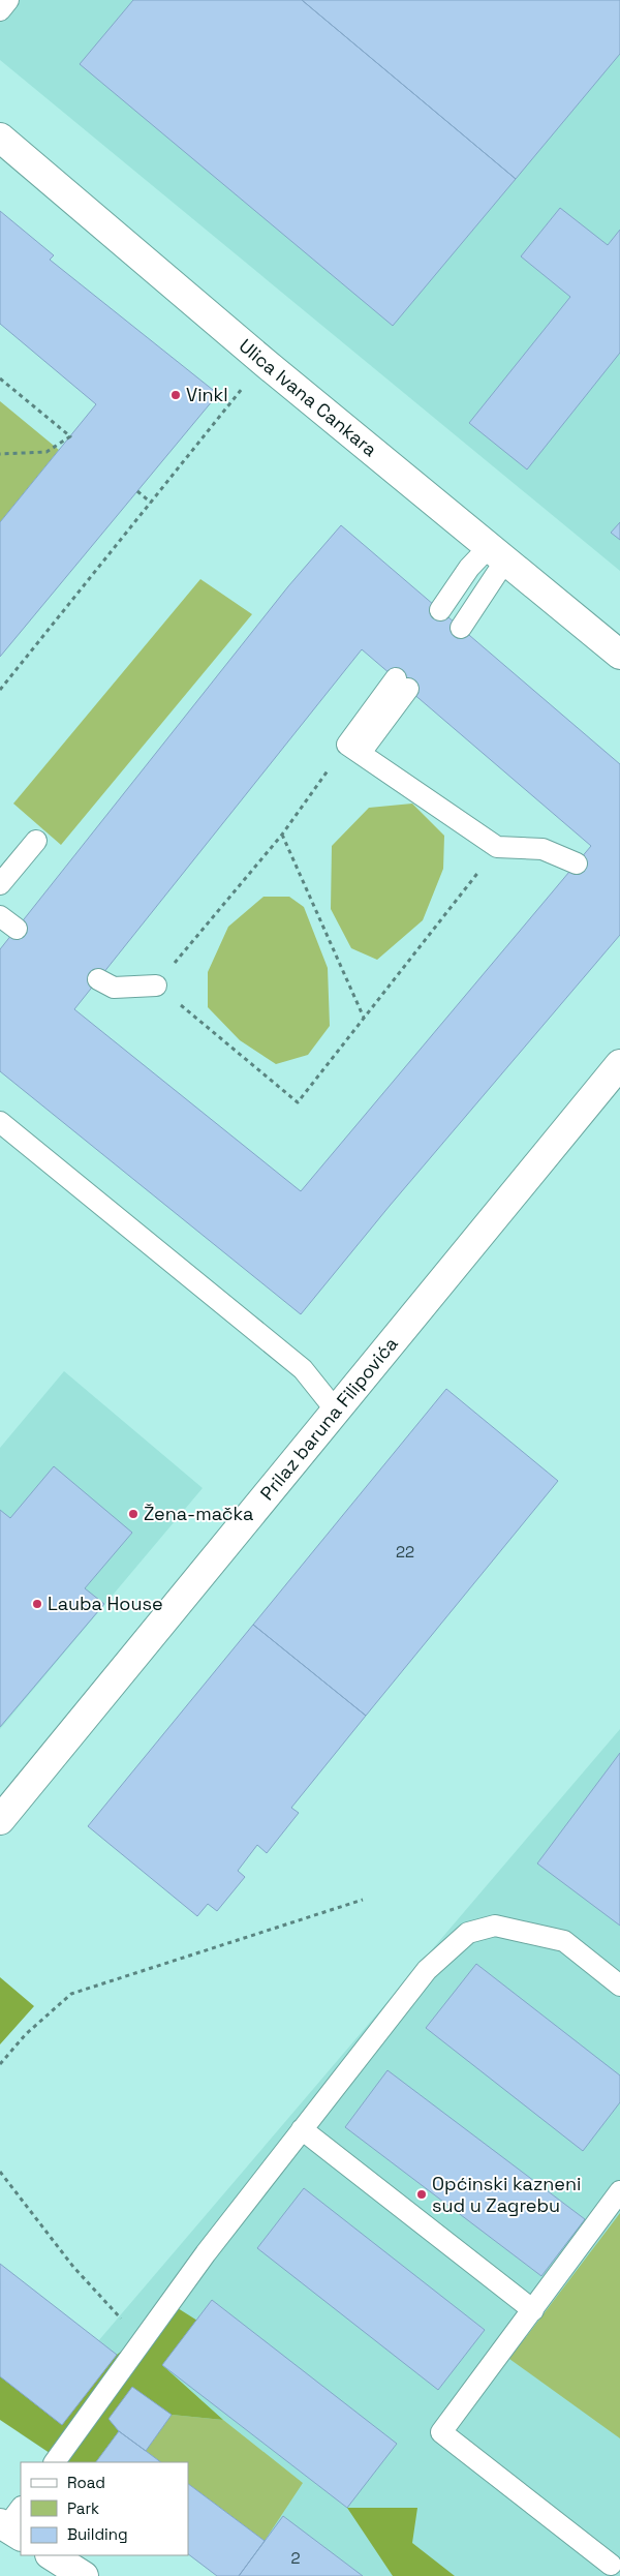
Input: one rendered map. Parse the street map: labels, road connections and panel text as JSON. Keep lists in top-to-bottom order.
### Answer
{
  "streets": {
    "main road": ["Ulica Ivana Cankara", "Prilaz baruna Filipovića"]
  },
  "places": [
    "Vinkl",
    "Žena-mačka",
    "Lauba House",
    "Općinski kazneni sud u Zagrebu"
  ],
  "house_numbers": ["22", "2"],
  "legend": ["Road", "Park", "Building"]
}
